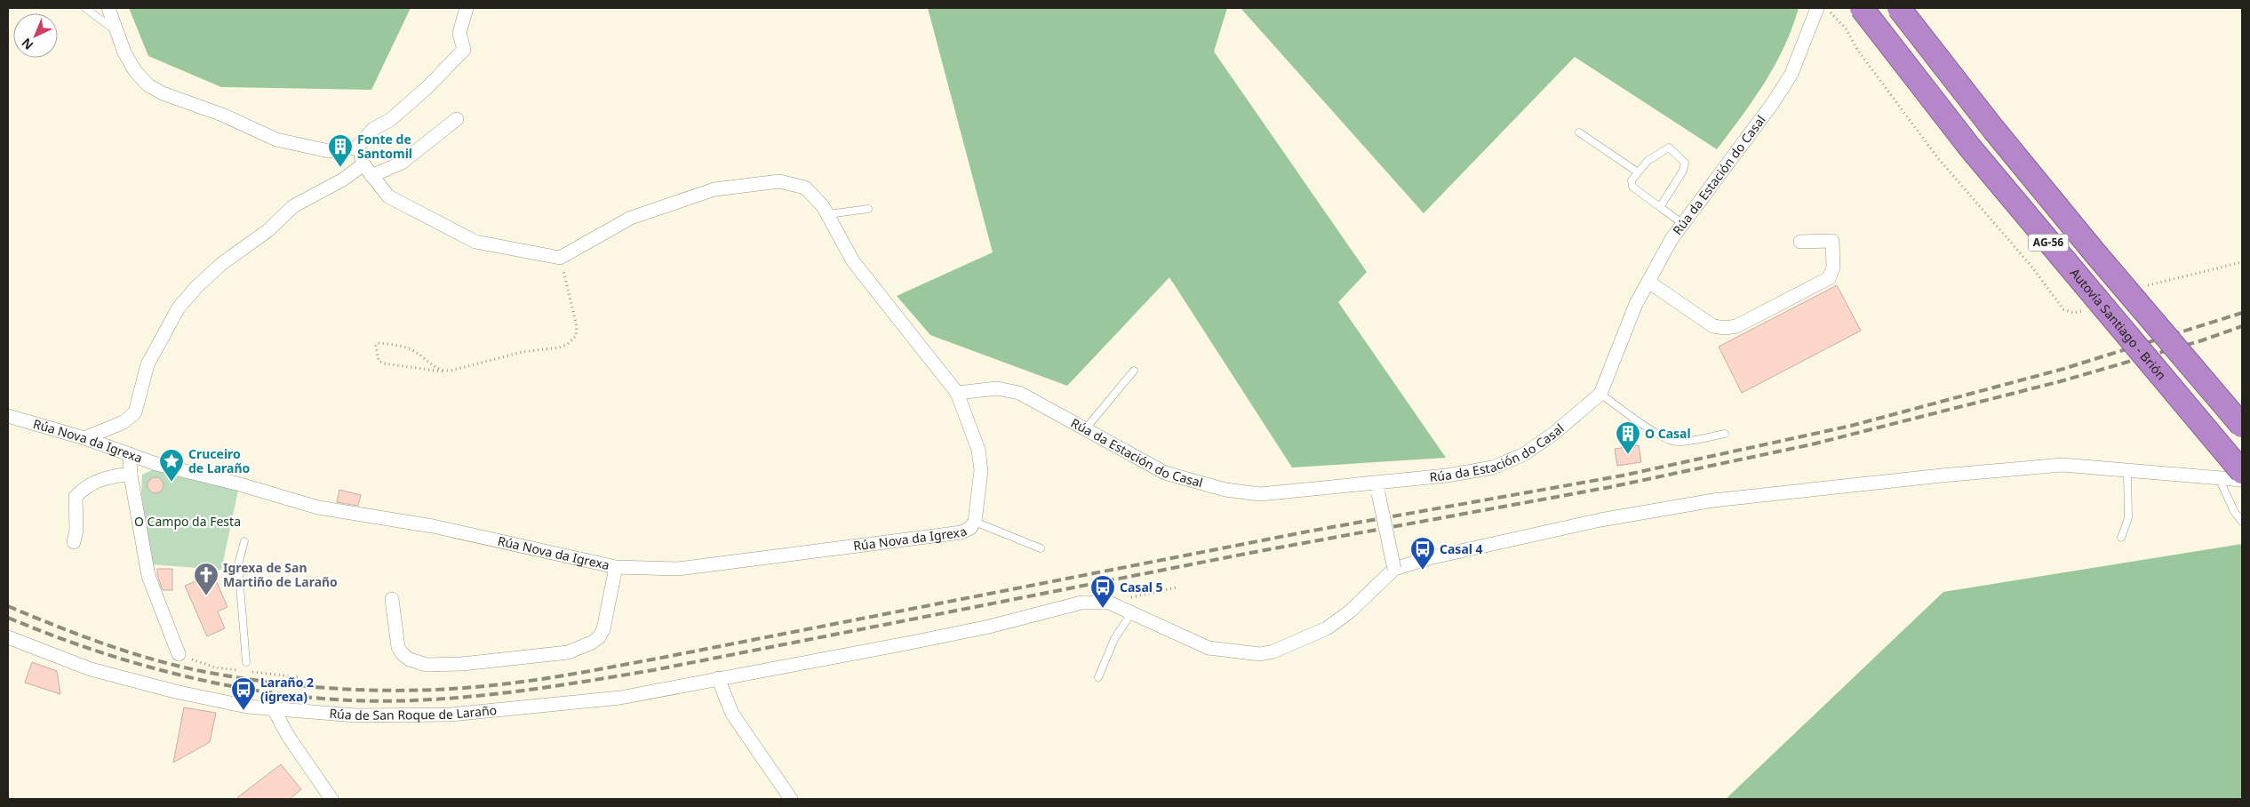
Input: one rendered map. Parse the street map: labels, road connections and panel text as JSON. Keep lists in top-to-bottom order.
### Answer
{
  "streets": {
    "highway": ["AG-56", "Autovía Santiago - Brión"],
    "street": ["Rúa da Estación do Casal", "Rúa Nova da Igrexa", "Rúa de San Roque de Laraño"]
  },
  "crossings": [
    ["Rúa da Estación do Casal", "Rúa Nova da Igrexa"]
  ],
  "parks": ["O Campo da Festa"],
  "places": {
    "building": ["Fonte de Santomil", "O Casal"],
    "place": ["Cruceiro de Laraño"],
    "bus stop": ["Casal 4", "Casal 5", "Laraño 2 (igrexa)"],
    "church": ["Igrexa de San Martiño de Laraño"]
  },
  "north": "bottom left"
}
